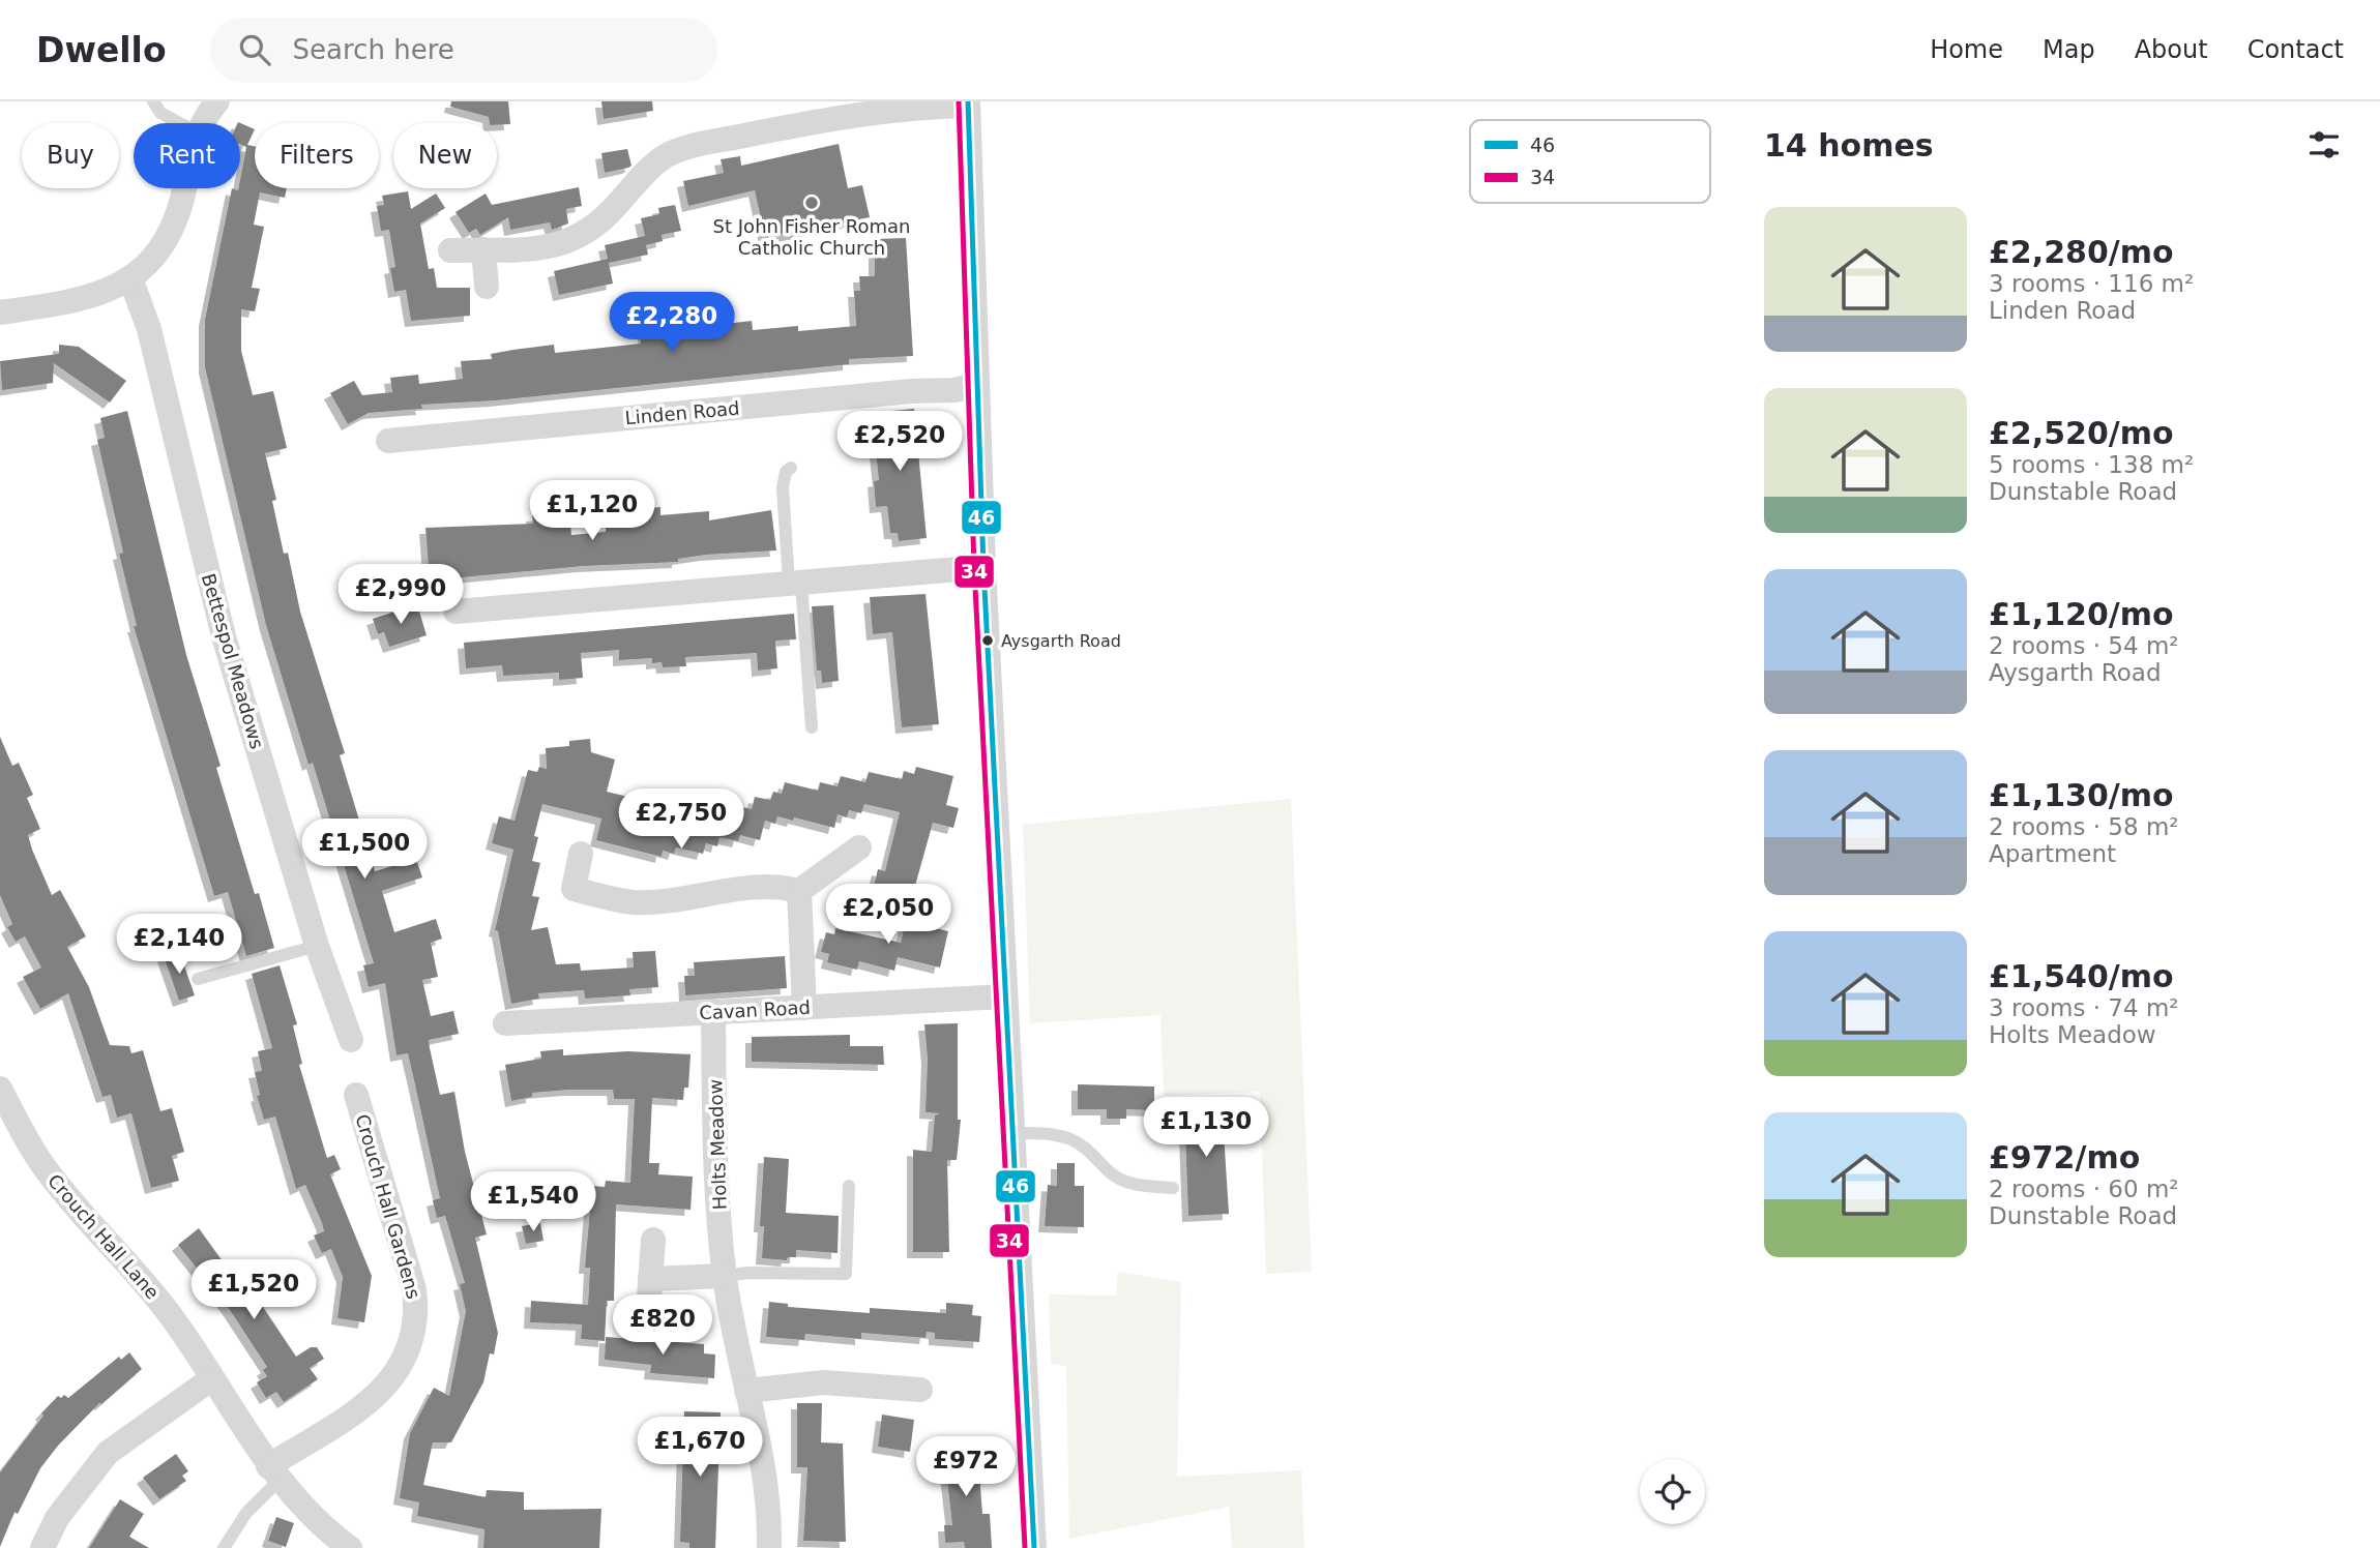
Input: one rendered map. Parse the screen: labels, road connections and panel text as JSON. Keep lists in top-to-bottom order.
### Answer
{
  "streets": {
    "street": [
      "Linden Road",
      "Bettespol Meadows",
      "Cavan Road",
      "Holts Meadow",
      "Crouch Hall Gardens",
      "Crouch Hall Lane"
    ]
  },
  "crossings": [
    ["Cavan Road", "Holts Meadow"],
    ["Crouch Hall Gardens", "Crouch Hall Lane"]
  ],
  "places": ["St John Fisher Roman Catholic Church", "Aysgarth Road"],
  "lines": ["transit line 46", "transit line 34"],
  "legend": ["46", "34"],
  "page": {
    "header": "Dwello",
    "search": "Search here",
    "nav": [
      "Home",
      "Map",
      "About",
      "Contact"
    ],
    "heading": "14 homes",
    "chip": [
      "Buy",
      "Rent",
      "Filters",
      "New"
    ],
    "list": [
      {
        "name": "£2,280/mo",
        "note": "3 rooms · 116 m² · Linden Road"
      },
      {
        "name": "£2,520/mo",
        "note": "5 rooms · 138 m² · Dunstable Road"
      },
      {
        "name": "£1,120/mo",
        "note": "2 rooms · 54 m² · Aysgarth Road"
      },
      {
        "name": "£1,130/mo",
        "note": "2 rooms · 58 m² · Apartment"
      },
      {
        "name": "£1,540/mo",
        "note": "3 rooms · 74 m² · Holts Meadow"
      },
      {
        "name": "£972/mo",
        "note": "2 rooms · 60 m² · Dunstable Road"
      }
    ],
    "price": [
      "£2,280",
      "£2,520",
      "£1,120",
      "£2,990",
      "£2,750",
      "£1,500",
      "£2,050",
      "£2,140",
      "£1,130",
      "£1,540",
      "£1,520",
      "£820",
      "£1,670",
      "£972"
    ]
  }
}
